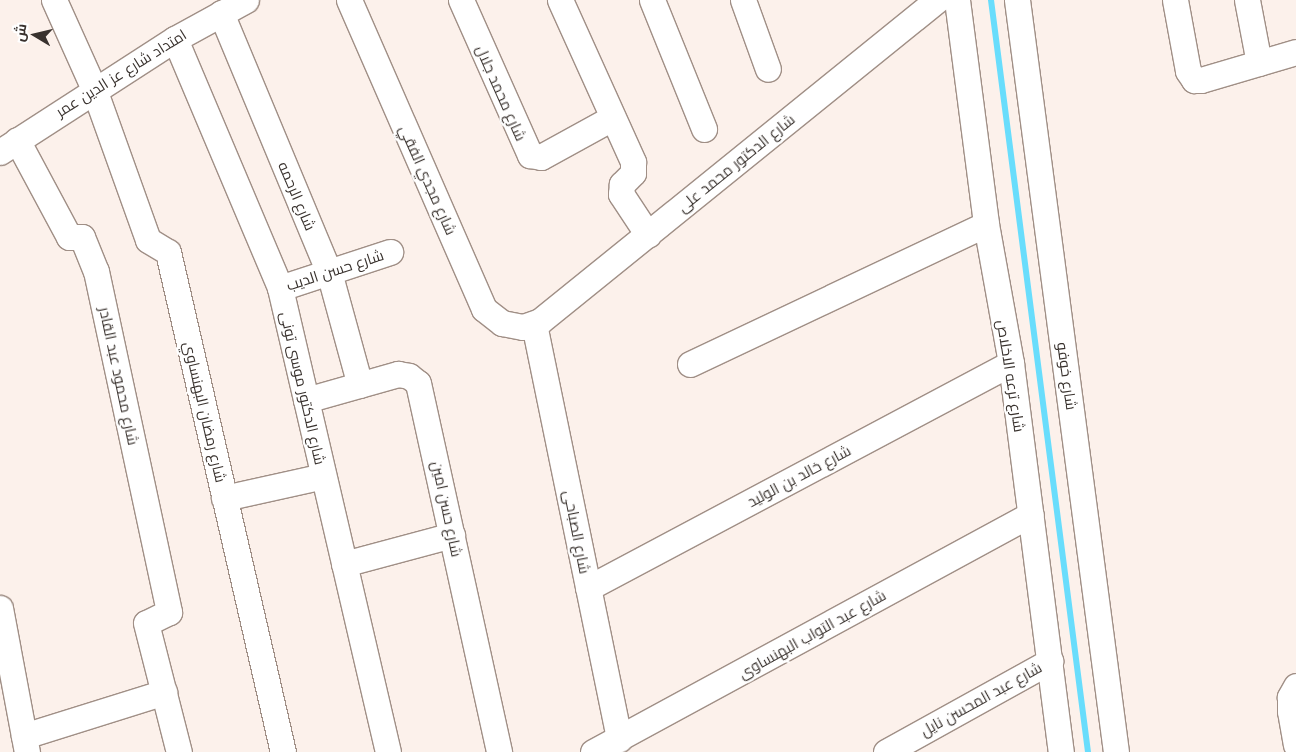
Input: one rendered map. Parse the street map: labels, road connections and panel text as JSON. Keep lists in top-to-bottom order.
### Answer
{
  "streets": {
    "street": [
      "امتداد شارع عز الدين عمر",
      "شارع محمد جلال",
      "شارع الدكتور محمد على",
      "شارع مجدي الفقي",
      "شارع الرحمه",
      "شارع حسن الديب",
      "شارع محمود عبد القادر",
      "شارع ترعه الاخلاص",
      "شارع خوفو",
      "شارع الدكتور موسى تونى",
      "شارع رمضان البهنساوي",
      "شارع خالد بن الوليد",
      "شارع حسن امين",
      "شارع الصباحى",
      "شارع عبد التواب البهنساوى",
      "شارع عبد المحسن نايل"
    ]
  },
  "crossings": [
    ["امتداد شارع عز الدين عمر", "شارع الرحمه"],
    ["امتداد شارع عز الدين عمر", "شارع محمود عبد القادر"],
    ["امتداد شارع عز الدين عمر", "شارع الدكتور موسى تونى"],
    ["امتداد شارع عز الدين عمر", "شارع رمضان البهنساوي"],
    ["شارع الدكتور محمد على", "شارع مجدي الفقي"],
    ["شارع الدكتور محمد على", "شارع الصباحى"],
    ["شارع مجدي الفقي", "شارع الصباحى"],
    ["شارع الرحمه", "شارع حسن الديب"],
    ["شارع الرحمه", "شارع حسن امين"],
    ["شارع حسن الديب", "شارع الدكتور موسى تونى"],
    ["شارع ترعه الاخلاص", "شارع خالد بن الوليد"],
    ["شارع ترعه الاخلاص", "شارع عبد التواب البهنساوى"],
    ["شارع ترعه الاخلاص", "شارع عبد المحسن نايل"],
    ["شارع الدكتور موسى تونى", "شارع حسن امين"],
    ["شارع خالد بن الوليد", "شارع الصباحى"],
    ["شارع الصباحى", "شارع عبد التواب البهنساوى"]
  ],
  "north": "left"
}
